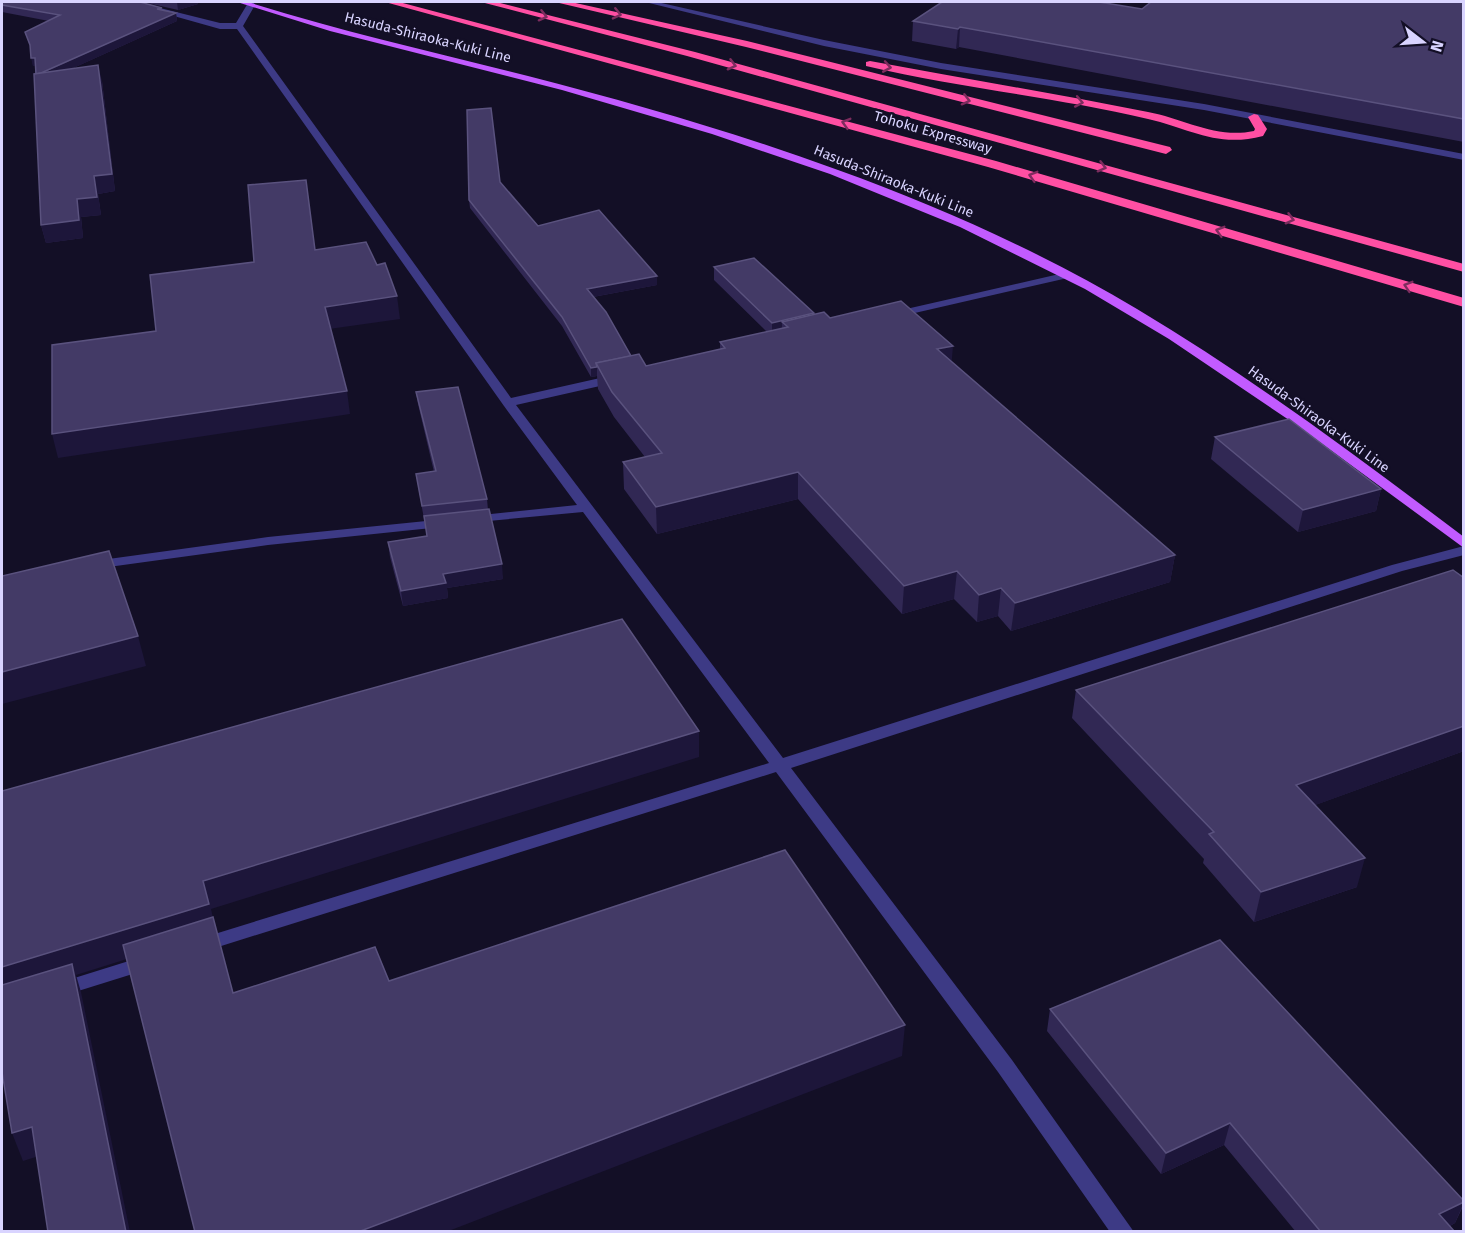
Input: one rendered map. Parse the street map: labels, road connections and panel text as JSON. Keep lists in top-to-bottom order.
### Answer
{
  "streets": {
    "highway": ["Tohoku Expressway"],
    "main road": ["Hasuda-Shiraoka-Kuki Line"]
  },
  "north": "right"
}
